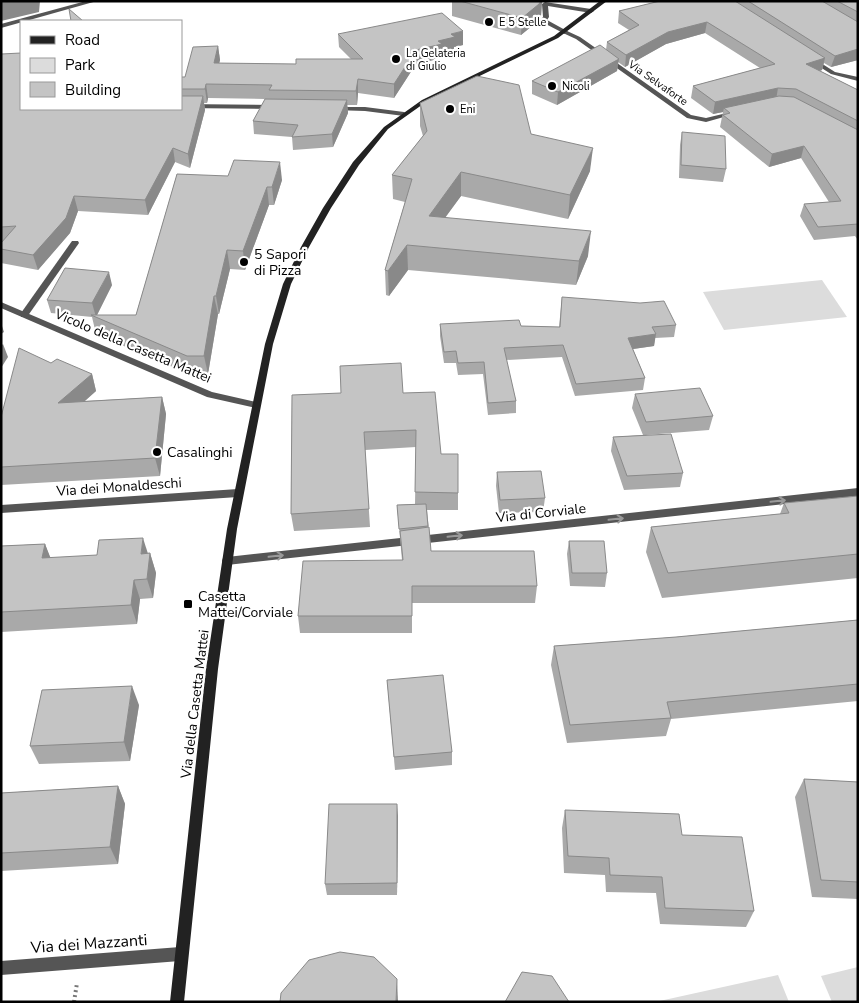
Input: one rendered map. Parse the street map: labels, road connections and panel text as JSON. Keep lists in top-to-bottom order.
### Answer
{
  "streets": {
    "main road": ["Via della Casetta Mattei"],
    "street": [
      "Via Selvaforte",
      "Vicolo della Casetta Mattei",
      "Via dei Monaldeschi",
      "Via di Corviale",
      "Via dei Mazzanti"
    ]
  },
  "crossings": [
    ["Via Selvaforte", "Via della Casetta Mattei"],
    ["Vicolo della Casetta Mattei", "Via della Casetta Mattei"],
    ["Via dei Monaldeschi", "Via della Casetta Mattei"],
    ["Via di Corviale", "Via della Casetta Mattei"],
    ["Via della Casetta Mattei", "Via dei Mazzanti"]
  ],
  "one_way": ["Via di Corviale"],
  "places": {
    "other": [
      "E 5 Stelle",
      "La Gelateria di Giulio",
      "Nicoli",
      "Eni",
      "5 Sapori di Pizza",
      "Casalinghi"
    ],
    "transit": ["Casetta Mattei/Corviale"]
  },
  "legend": ["Road", "Park", "Building"]
}
